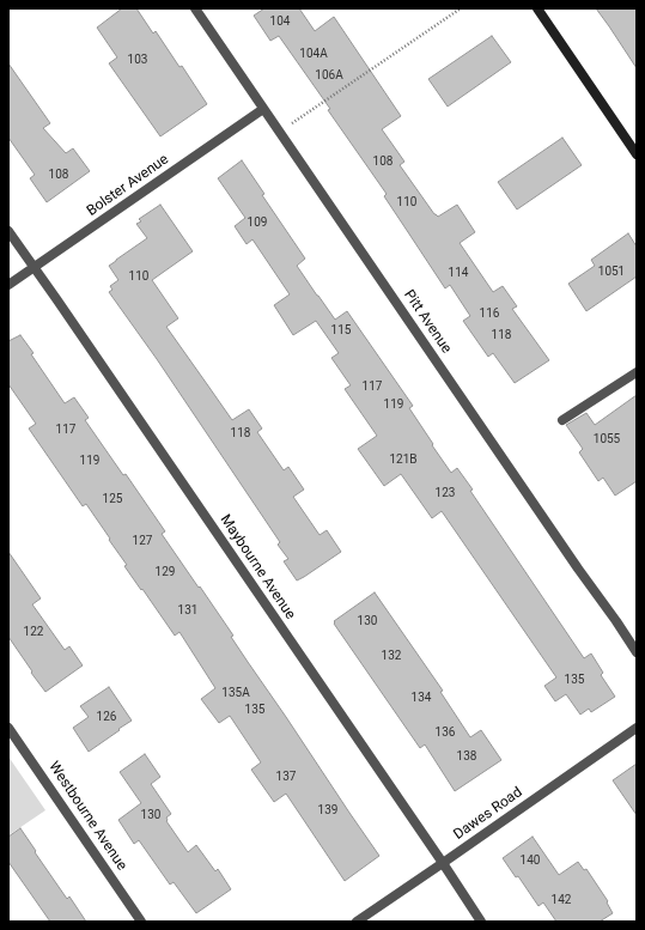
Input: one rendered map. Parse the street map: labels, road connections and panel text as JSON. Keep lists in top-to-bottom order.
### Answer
{
  "streets": {
    "street": [
      "Bolster Avenue",
      "Pitt Avenue",
      "Maybourne Avenue",
      "Dawes Road",
      "Westbourne Avenue"
    ]
  },
  "crossings": [
    ["Bolster Avenue", "Pitt Avenue"],
    ["Bolster Avenue", "Maybourne Avenue"],
    ["Maybourne Avenue", "Dawes Road"]
  ],
  "house_numbers": [
    "104",
    "104A",
    "103",
    "106A",
    "108",
    "108",
    "110",
    "109",
    "1051",
    "114",
    "110",
    "116",
    "115",
    "118",
    "117",
    "119",
    "117",
    "118",
    "1055",
    "121B",
    "119",
    "123",
    "125",
    "127",
    "129",
    "131",
    "130",
    "122",
    "132",
    "135",
    "135A",
    "134",
    "135",
    "126",
    "136",
    "138",
    "137",
    "139",
    "130",
    "140",
    "142"
  ]
}
